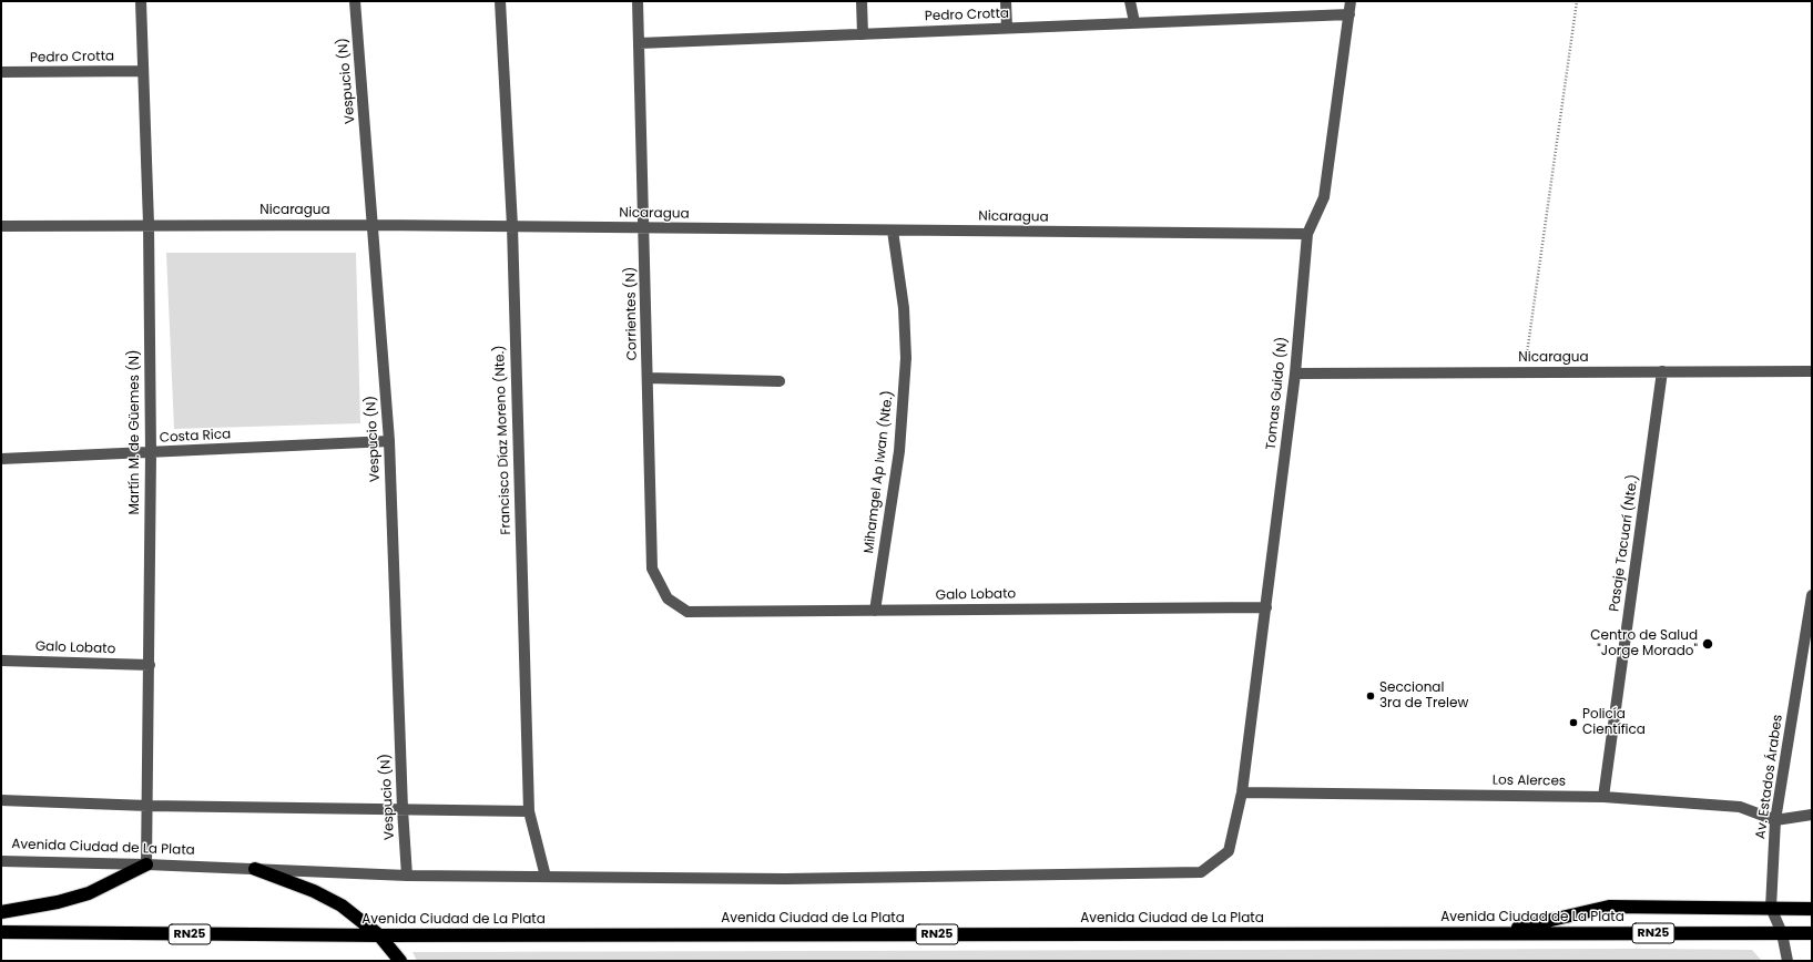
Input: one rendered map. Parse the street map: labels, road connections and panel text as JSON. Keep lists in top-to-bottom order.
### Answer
{
  "streets": {
    "highway": ["Avenida Ciudad de La Plata", "RN25"],
    "street": [
      "Pedro Crotta",
      "Vespucio (N)",
      "Nicaragua",
      "Corrientes (N)",
      "Tomas Guido (N)",
      "Martín M. de Güemes (N)",
      "Costa Rica",
      "Francisco Díaz Moreno (Nte.)",
      "Mihamgel Ap Iwan (Nte.)",
      "Pasaje Tacuarí (Nte.)",
      "Galo Lobato",
      "Av. Estados Árabes",
      "Los Alerces"
    ]
  },
  "crossings": [
    ["Pedro Crotta", "Corrientes (N)"],
    ["Pedro Crotta", "Tomas Guido (N)"],
    ["Pedro Crotta", "Martín M. de Güemes (N)"],
    ["Vespucio (N)", "Nicaragua"],
    ["Vespucio (N)", "Costa Rica"],
    ["Vespucio (N)", "Avenida Ciudad de La Plata"],
    ["Nicaragua", "Corrientes (N)"],
    ["Nicaragua", "Tomas Guido (N)"],
    ["Nicaragua", "Martín M. de Güemes (N)"],
    ["Nicaragua", "Francisco Díaz Moreno (Nte.)"],
    ["Nicaragua", "Mihamgel Ap Iwan (Nte.)"],
    ["Nicaragua", "Pasaje Tacuarí (Nte.)"],
    ["Corrientes (N)", "Galo Lobato"],
    ["Tomas Guido (N)", "Galo Lobato"],
    ["Tomas Guido (N)", "Los Alerces"],
    ["Tomas Guido (N)", "Avenida Ciudad de La Plata"],
    ["Martín M. de Güemes (N)", "Costa Rica"],
    ["Martín M. de Güemes (N)", "Galo Lobato"],
    ["Martín M. de Güemes (N)", "Avenida Ciudad de La Plata"],
    ["Francisco Díaz Moreno (Nte.)", "Avenida Ciudad de La Plata"],
    ["Mihamgel Ap Iwan (Nte.)", "Galo Lobato"],
    ["Pasaje Tacuarí (Nte.)", "Los Alerces"],
    ["Av. Estados Árabes", "Los Alerces"],
    ["Av. Estados Árabes", "Avenida Ciudad de La Plata"],
    ["Los Alerces", "Avenida Ciudad de La Plata"]
  ],
  "places": ["Centro de Salud \"Jorge Morado\"", "Seccional 3ra de Trelew", "Policía Científica"]
}
